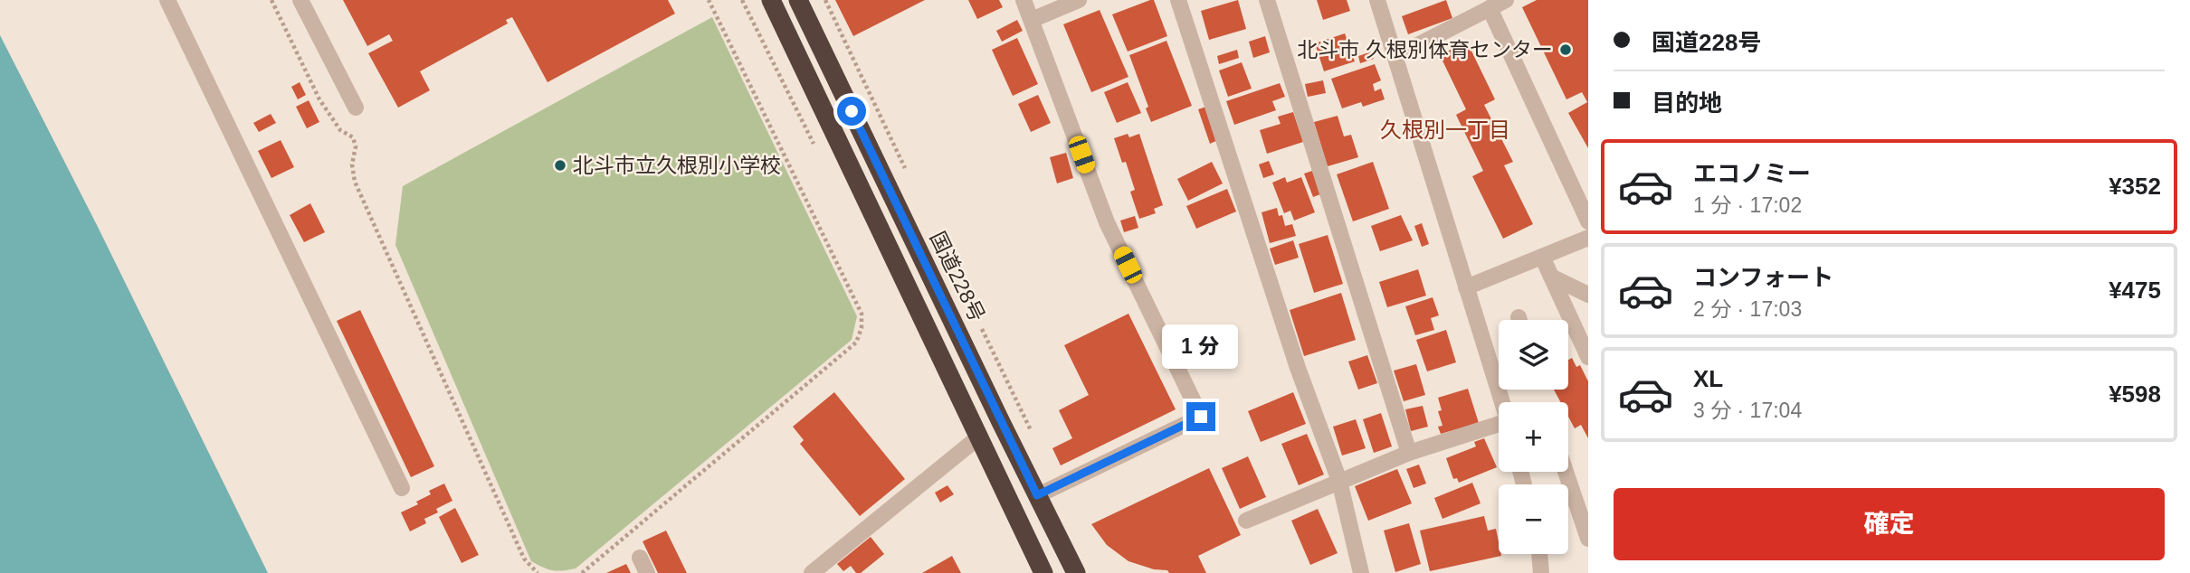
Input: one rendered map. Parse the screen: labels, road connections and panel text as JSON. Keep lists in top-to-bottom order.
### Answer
{
  "streets": {
    "highway": ["国道228号"]
  },
  "districts": ["久根別一丁目"],
  "places": ["北斗市 久根別体育センター", "北斗市立久根別小学校"],
  "page": {
    "banner": ["国道228号", "目的地"],
    "list": [
      {
        "name": "エコノミー",
        "note": "1 分 · 17:02",
        "value": "¥352"
      },
      {
        "name": "コンフォート",
        "note": "2 分 · 17:03",
        "value": "¥475"
      },
      {
        "name": "XL",
        "note": "3 分 · 17:04",
        "value": "¥598"
      }
    ],
    "map_buttons": ["+", "−"],
    "bubble": "1 分",
    "buttons": "確定"
  }
}
